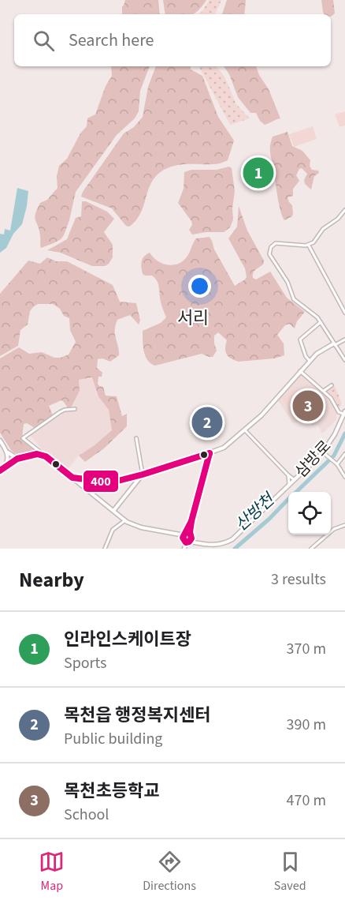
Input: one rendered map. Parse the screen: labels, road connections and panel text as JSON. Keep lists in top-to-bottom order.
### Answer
{
  "streets": {
    "street": ["삼방로"]
  },
  "districts": ["서리"],
  "water": ["산방천"],
  "lines": ["transit line 400"],
  "page": {
    "search": "Search here",
    "pins": ["1", "3", "2"],
    "heading": ["Nearby", "3 results"],
    "list": [
      {
        "mark": "1",
        "name": "인라인스케이트장",
        "note": "Sports",
        "value": "370 m"
      },
      {
        "mark": "2",
        "name": "목천읍 행정복지센터",
        "note": "Public building",
        "value": "390 m"
      },
      {
        "mark": "3",
        "name": "목천초등학교",
        "note": "School",
        "value": "470 m"
      }
    ],
    "nav": ["Map", "Directions", "Saved"]
  }
}
